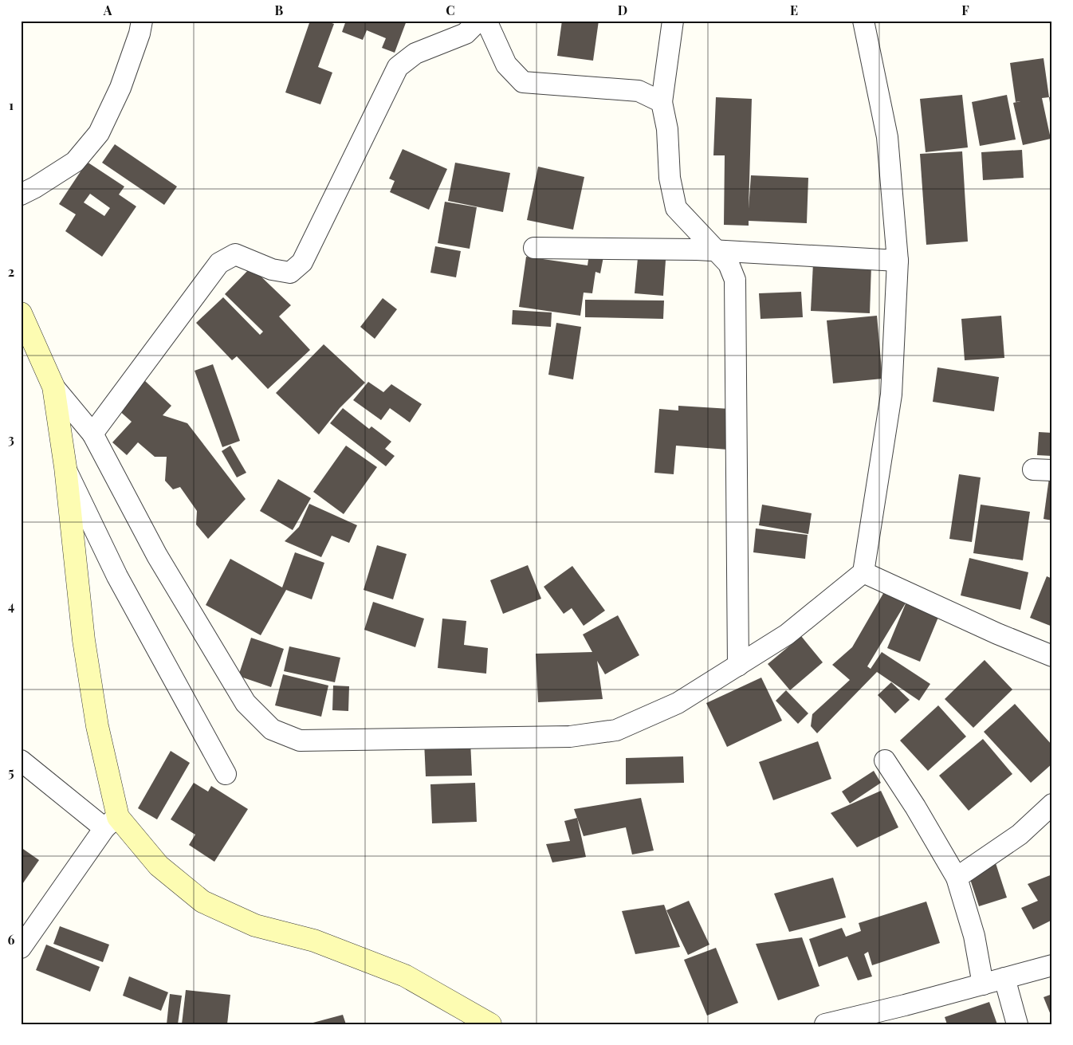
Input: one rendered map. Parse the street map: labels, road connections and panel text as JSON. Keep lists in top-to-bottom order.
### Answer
{
  "grid": {
    "columns": [
      "A",
      "B",
      "C",
      "D",
      "E",
      "F"
    ],
    "rows": [
      "1",
      "2",
      "3",
      "4",
      "5",
      "6"
    ]
  }
}
